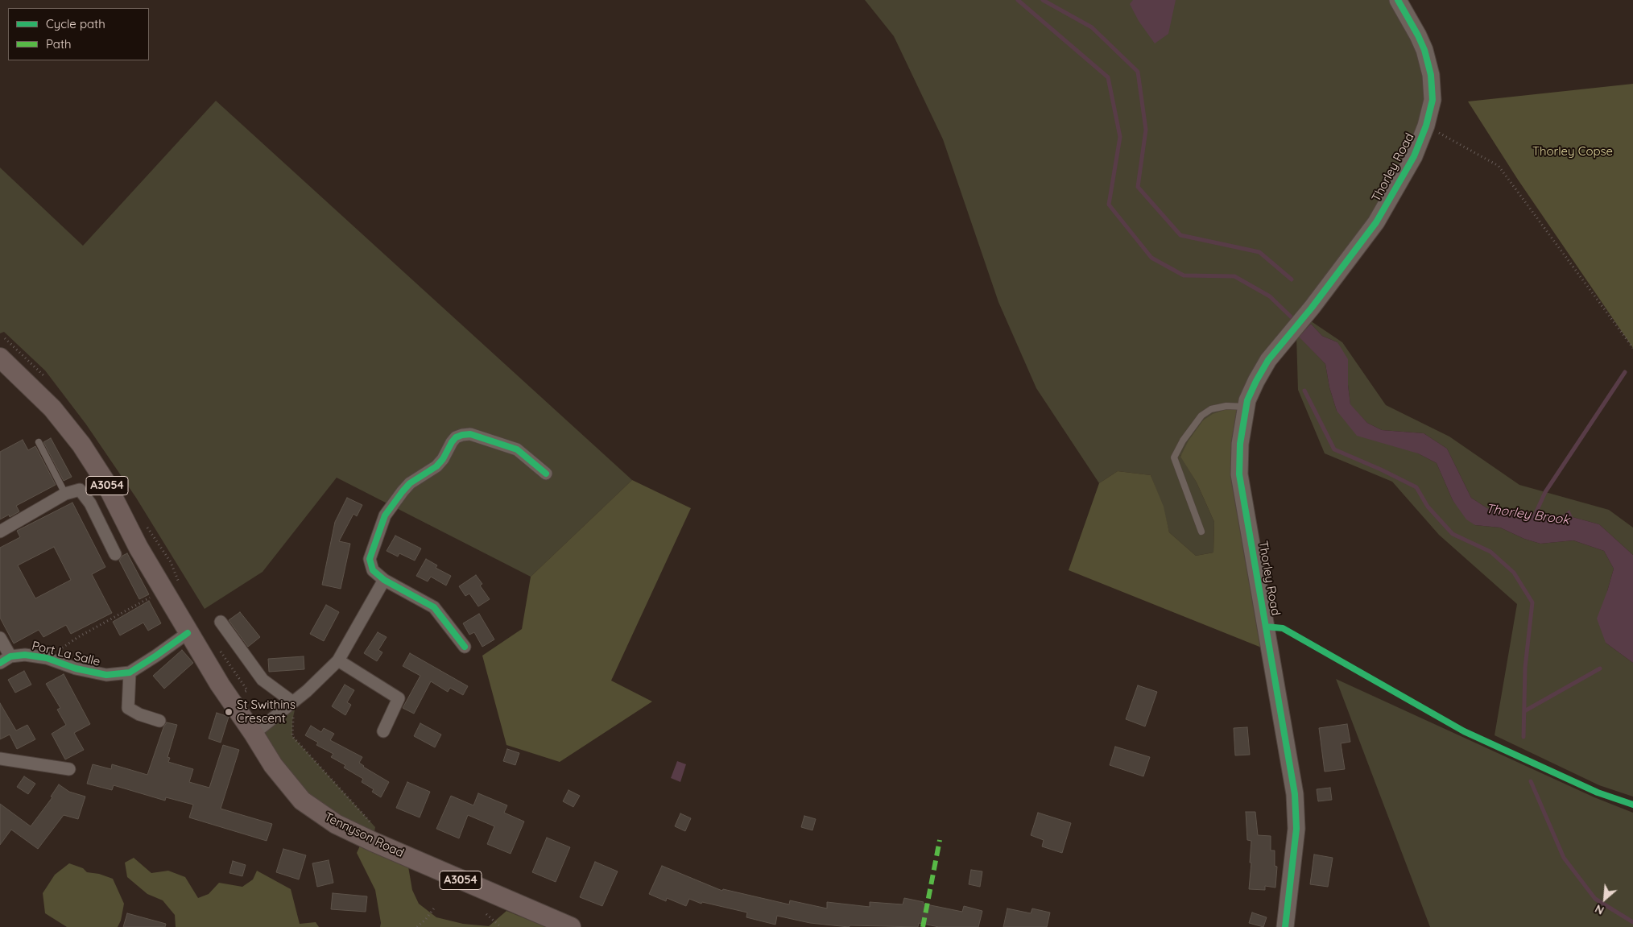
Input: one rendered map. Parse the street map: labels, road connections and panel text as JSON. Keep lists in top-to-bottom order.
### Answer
{
  "streets": {
    "main road": ["Thorley Road", "A3054", "Tennyson Road"],
    "street": ["Port La Salle"]
  },
  "crossings": [
    ["A3054", "Port La Salle"],
    ["A3054", "Tennyson Road"],
    ["Port La Salle", "Tennyson Road"]
  ],
  "water": ["Thorley Brook"],
  "parks": ["Thorley Copse"],
  "places": ["St Swithins Crescent"],
  "legend": ["Cycle path", "Path"],
  "north": "bottom left"
}
